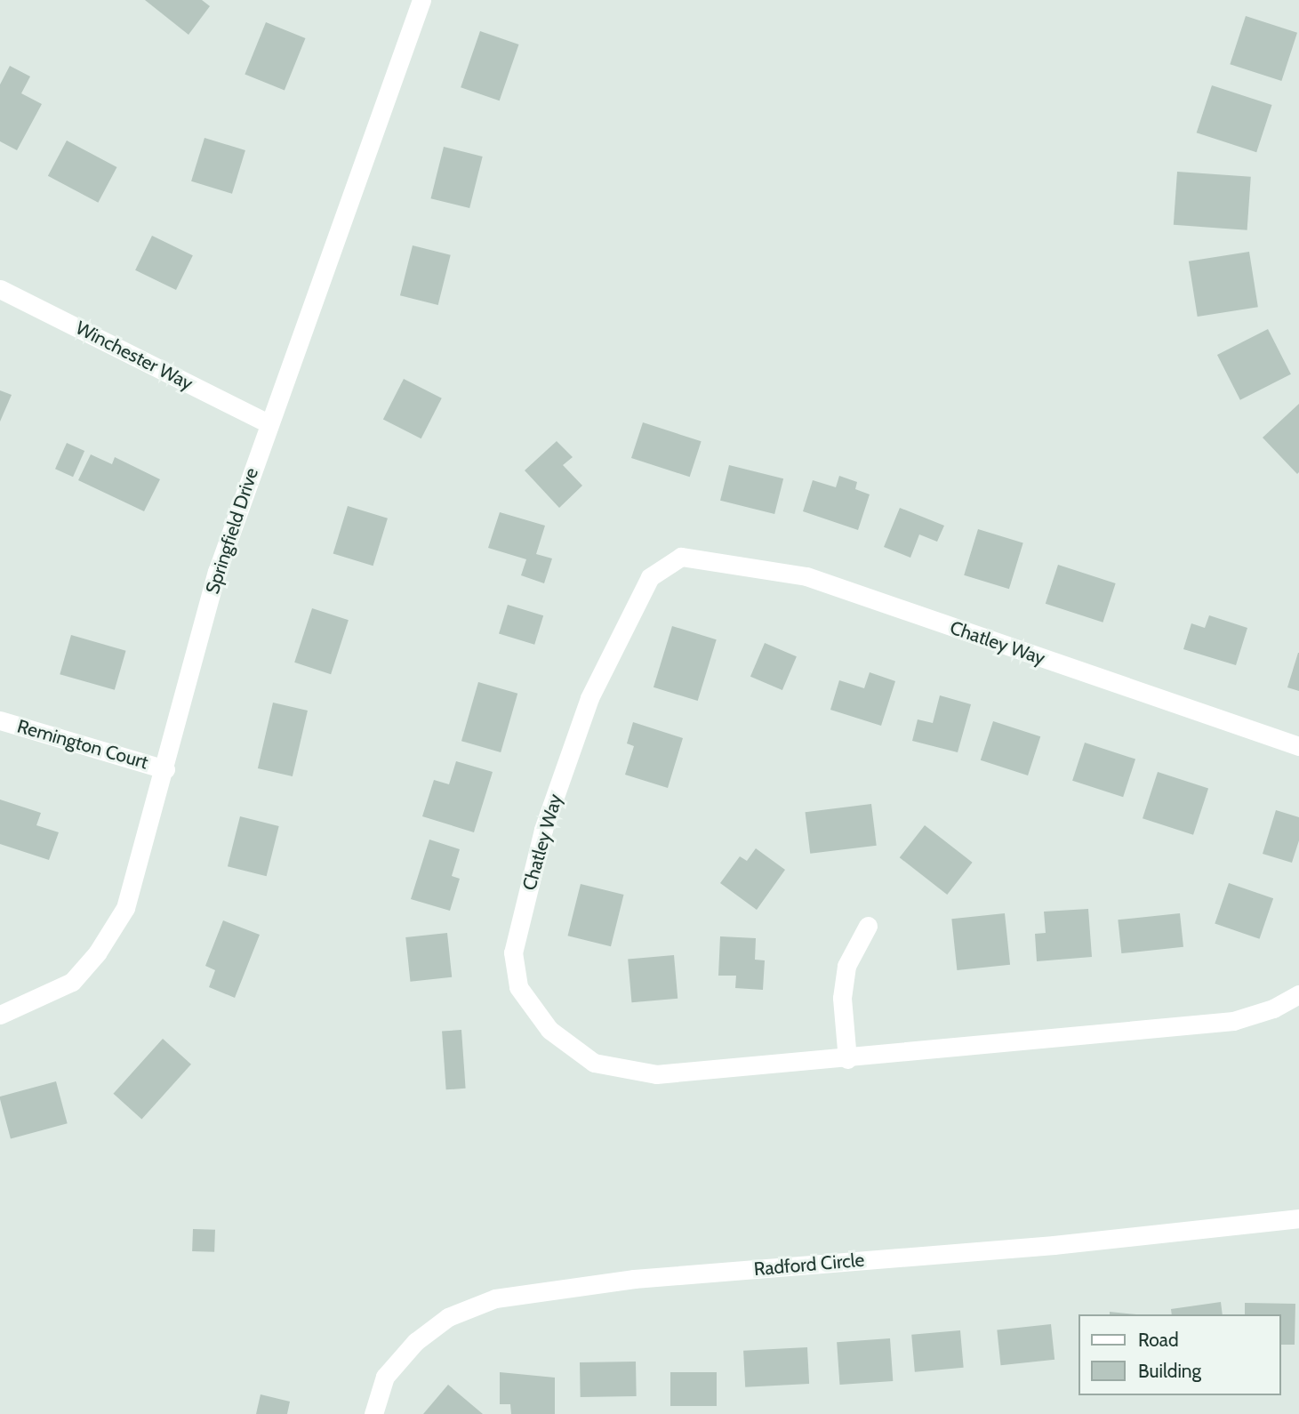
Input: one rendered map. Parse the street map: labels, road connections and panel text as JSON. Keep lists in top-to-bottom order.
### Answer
{
  "streets": {
    "street": [
      "Winchester Way",
      "Springfield Drive",
      "Chatley Way",
      "Remington Court",
      "Radford Circle"
    ]
  },
  "crossings": [
    ["Winchester Way", "Springfield Drive"],
    ["Springfield Drive", "Remington Court"]
  ],
  "legend": ["Road", "Building"]
}
